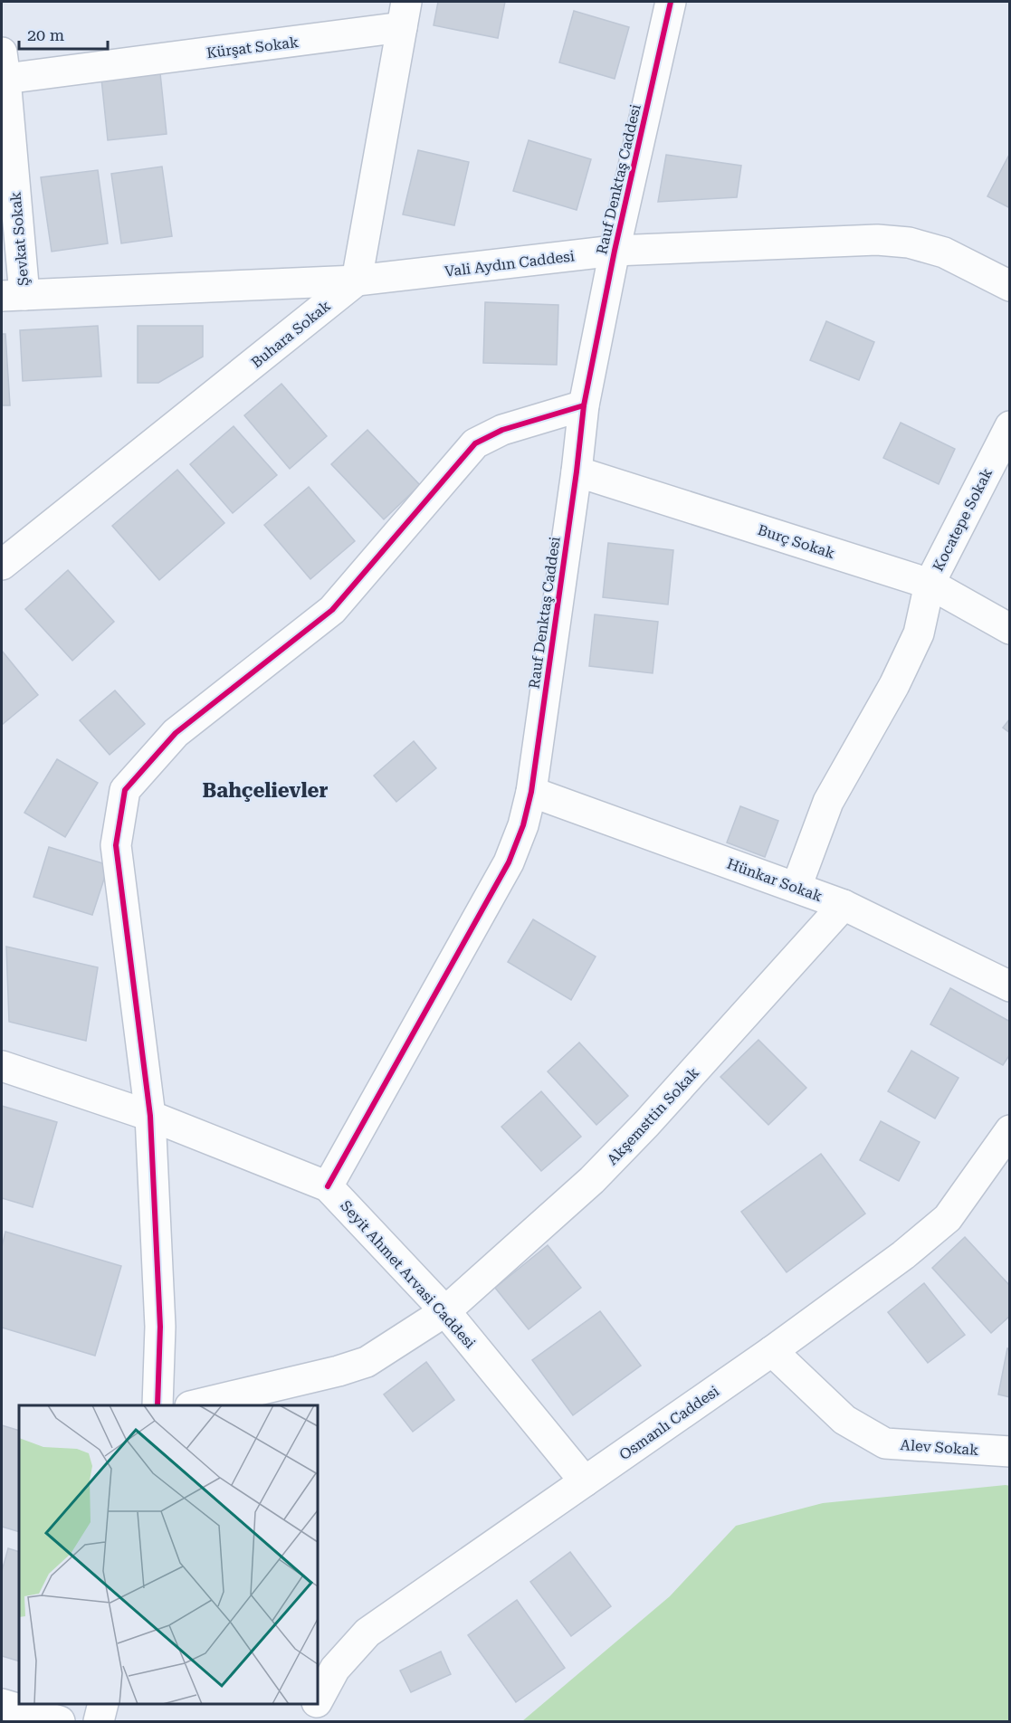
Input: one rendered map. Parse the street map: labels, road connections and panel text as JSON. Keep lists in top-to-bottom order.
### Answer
{
  "streets": {
    "street": [
      "Kürşat Sokak",
      "Rauf Denktaş Caddesi",
      "Şevkat Sokak",
      "Vali Aydın Caddesi",
      "Buhara Sokak",
      "Kocatepe Sokak",
      "Burç Sokak",
      "Hünkar Sokak",
      "Akşemsttin Sokak",
      "Seyit Ahmet Arvasi Caddesi",
      "Osmanlı Caddesi",
      "Alev Sokak"
    ]
  },
  "crossings": [
    ["Kürşat Sokak", "Şevkat Sokak"],
    ["Rauf Denktaş Caddesi", "Vali Aydın Caddesi"],
    ["Rauf Denktaş Caddesi", "Burç Sokak"],
    ["Rauf Denktaş Caddesi", "Hünkar Sokak"],
    ["Rauf Denktaş Caddesi", "Seyit Ahmet Arvasi Caddesi"],
    ["Şevkat Sokak", "Vali Aydın Caddesi"],
    ["Vali Aydın Caddesi", "Buhara Sokak"],
    ["Kocatepe Sokak", "Burç Sokak"],
    ["Kocatepe Sokak", "Hünkar Sokak"],
    ["Hünkar Sokak", "Akşemsttin Sokak"],
    ["Akşemsttin Sokak", "Seyit Ahmet Arvasi Caddesi"],
    ["Seyit Ahmet Arvasi Caddesi", "Osmanlı Caddesi"],
    ["Osmanlı Caddesi", "Alev Sokak"]
  ],
  "districts": ["Bahçelievler"],
  "scale_bar": "20 m"
}
